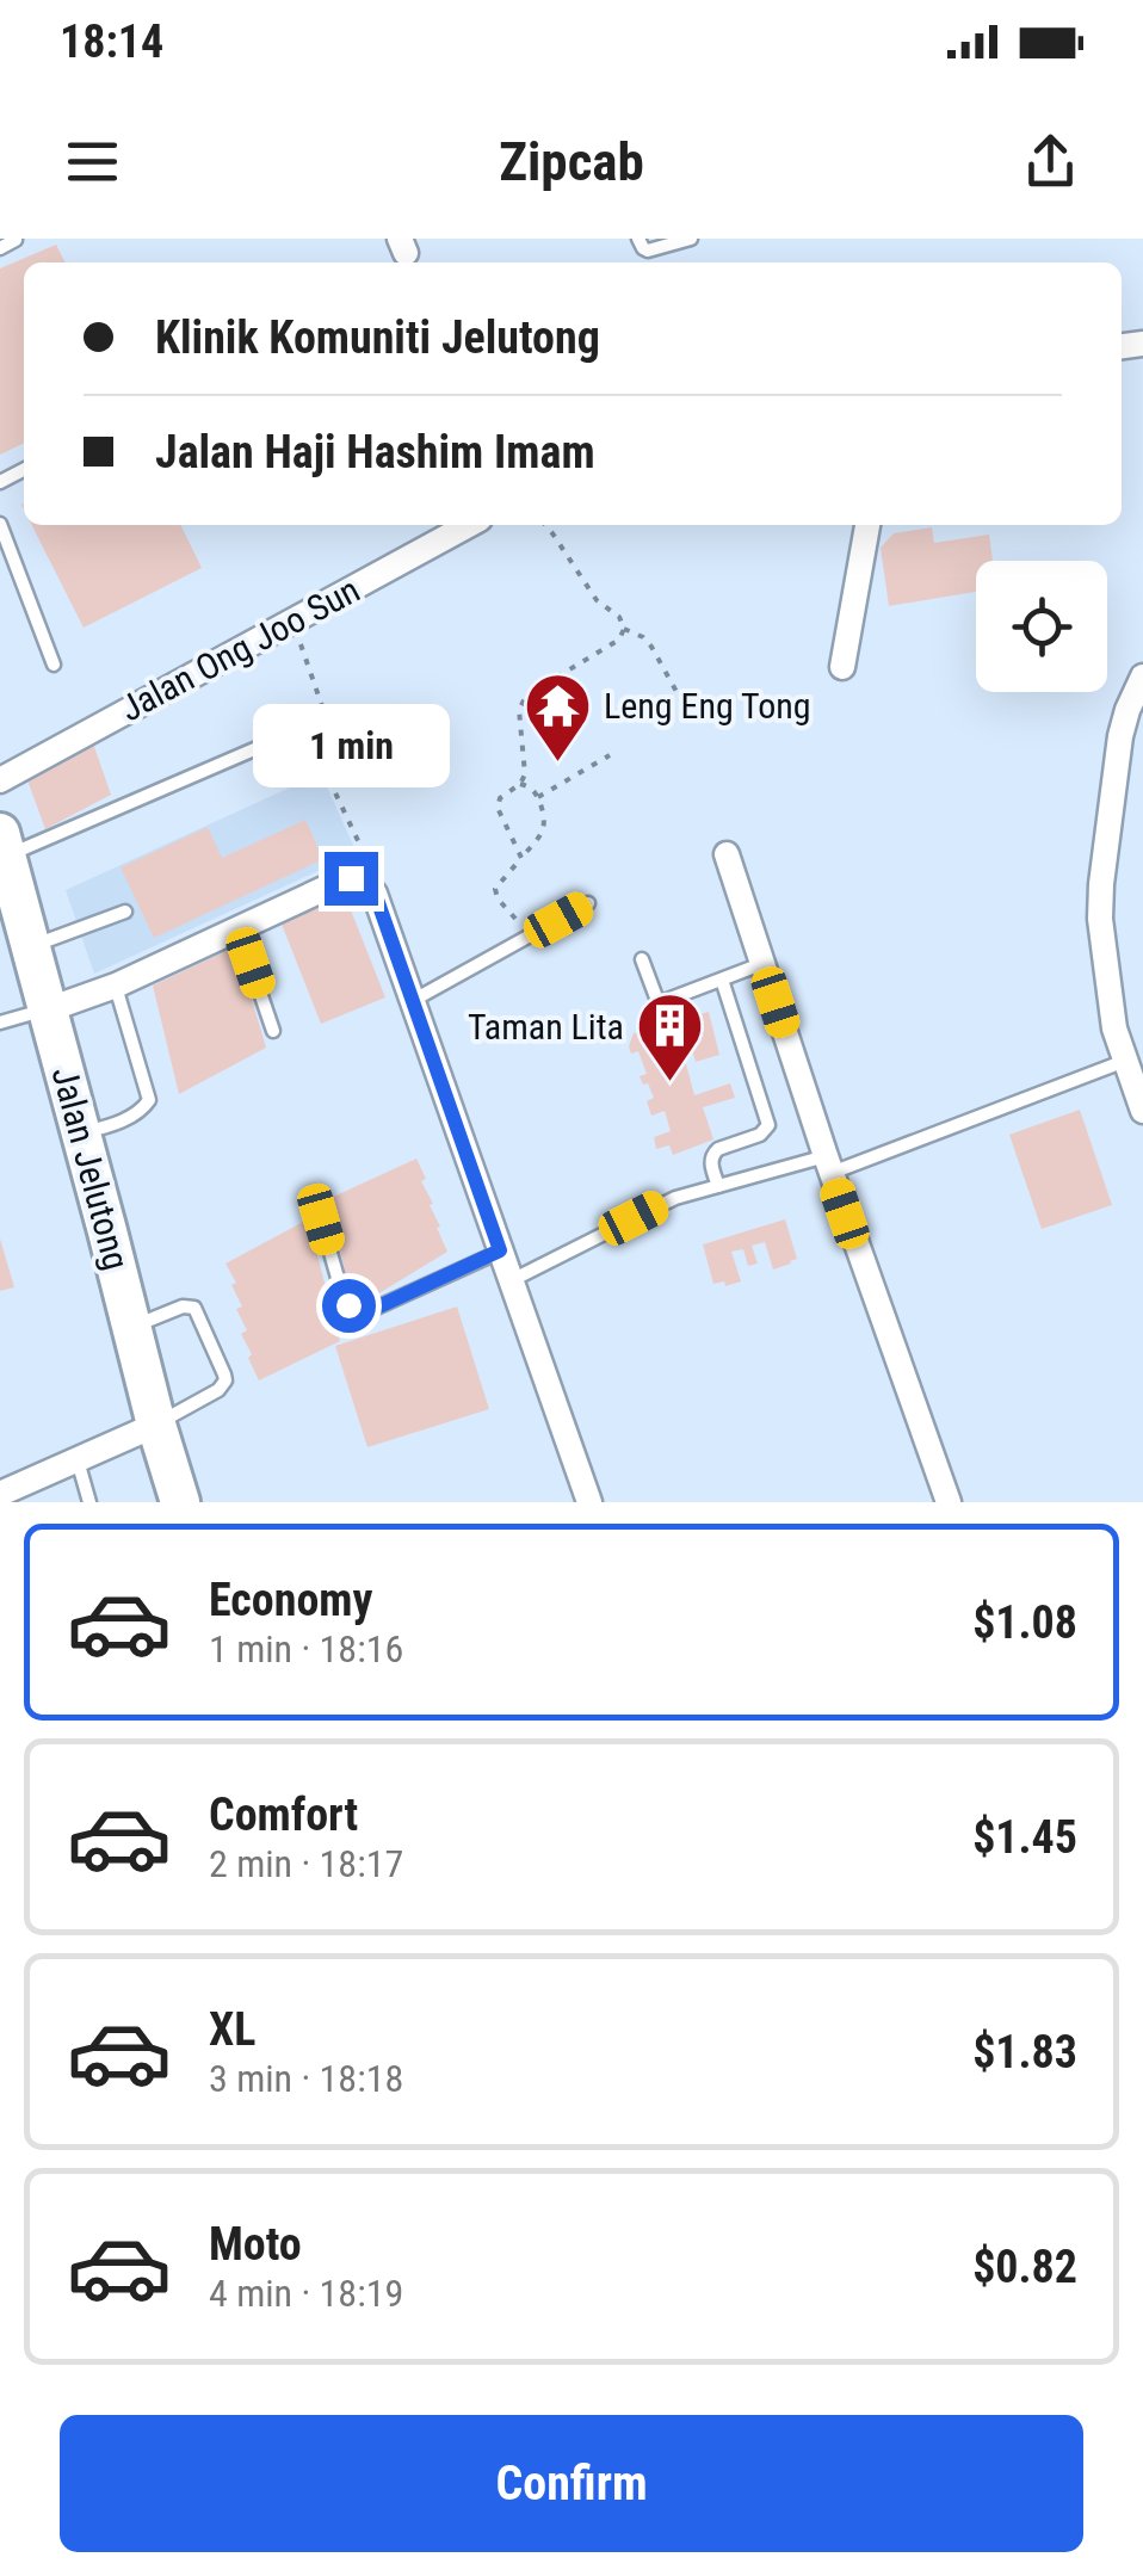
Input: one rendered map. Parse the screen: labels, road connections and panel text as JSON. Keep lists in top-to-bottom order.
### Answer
{
  "streets": {
    "main road": ["Jalan Jelutong"],
    "street": ["Jalan Ong Joo Sun"]
  },
  "places": {
    "temple": ["Leng Eng Tong"],
    "building": ["Taman Lita"]
  },
  "page": {
    "status": "18:14",
    "header": "Zipcab",
    "banner": ["Klinik Komuniti Jelutong", "Jalan Haji Hashim Imam"],
    "bubble": "1 min",
    "list": [
      {
        "name": "Economy",
        "note": "1 min · 18:16",
        "value": "$1.08"
      },
      {
        "name": "Comfort",
        "note": "2 min · 18:17",
        "value": "$1.45"
      },
      {
        "name": "XL",
        "note": "3 min · 18:18",
        "value": "$1.83"
      },
      {
        "name": "Moto",
        "note": "4 min · 18:19",
        "value": "$0.82"
      }
    ],
    "buttons": "Confirm"
  }
}
